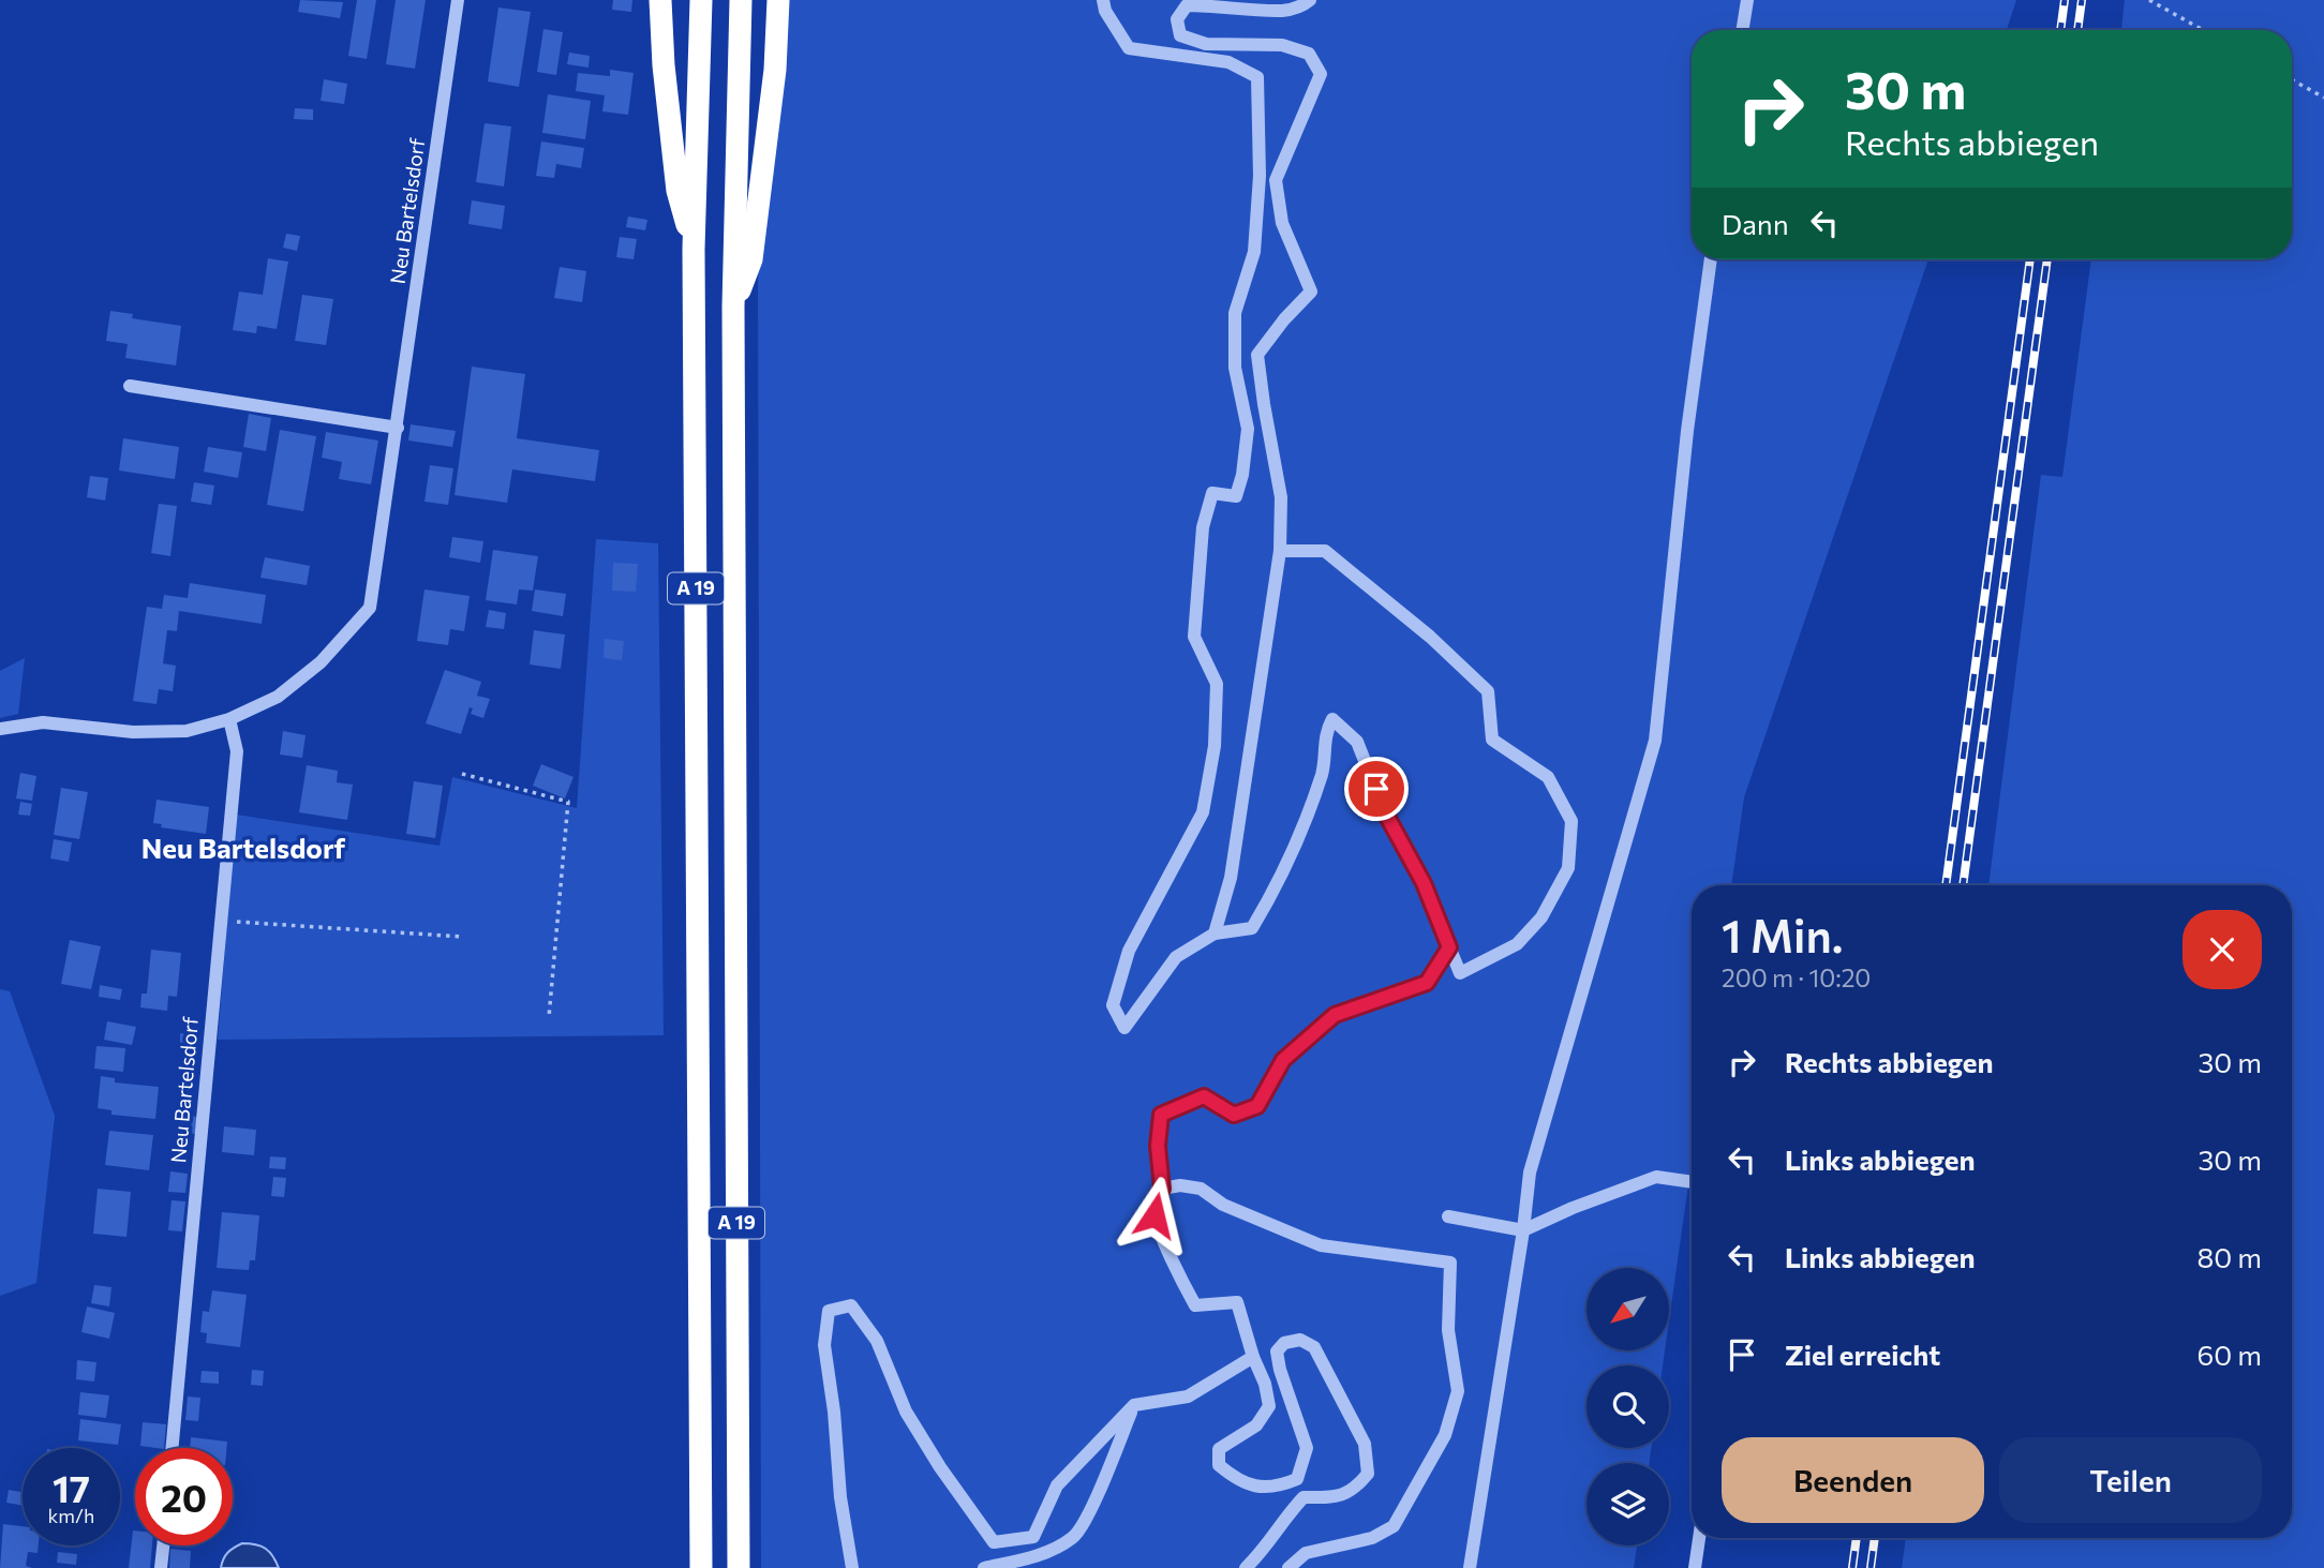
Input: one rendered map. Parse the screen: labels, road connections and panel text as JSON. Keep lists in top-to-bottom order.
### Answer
{
  "streets": {
    "highway": ["A 19"],
    "street": ["Neu Bartelsdorf"]
  },
  "districts": ["Neu Bartelsdorf"],
  "north": "bottom left",
  "page": {
    "turn": ["30 m", "Rechts abbiegen"],
    "then": "Dann",
    "heading": ["1 Min.", "200 m · 10:20"],
    "list": [
      {
        "name": "Rechts abbiegen",
        "value": "30 m"
      },
      {
        "name": "Links abbiegen",
        "value": "30 m"
      },
      {
        "name": "Links abbiegen",
        "value": "80 m"
      },
      {
        "name": "Ziel erreicht",
        "value": "60 m"
      }
    ],
    "buttons": ["Beenden", "Teilen"],
    "speed": "17 km/h",
    "limit": "20"
  }
}
